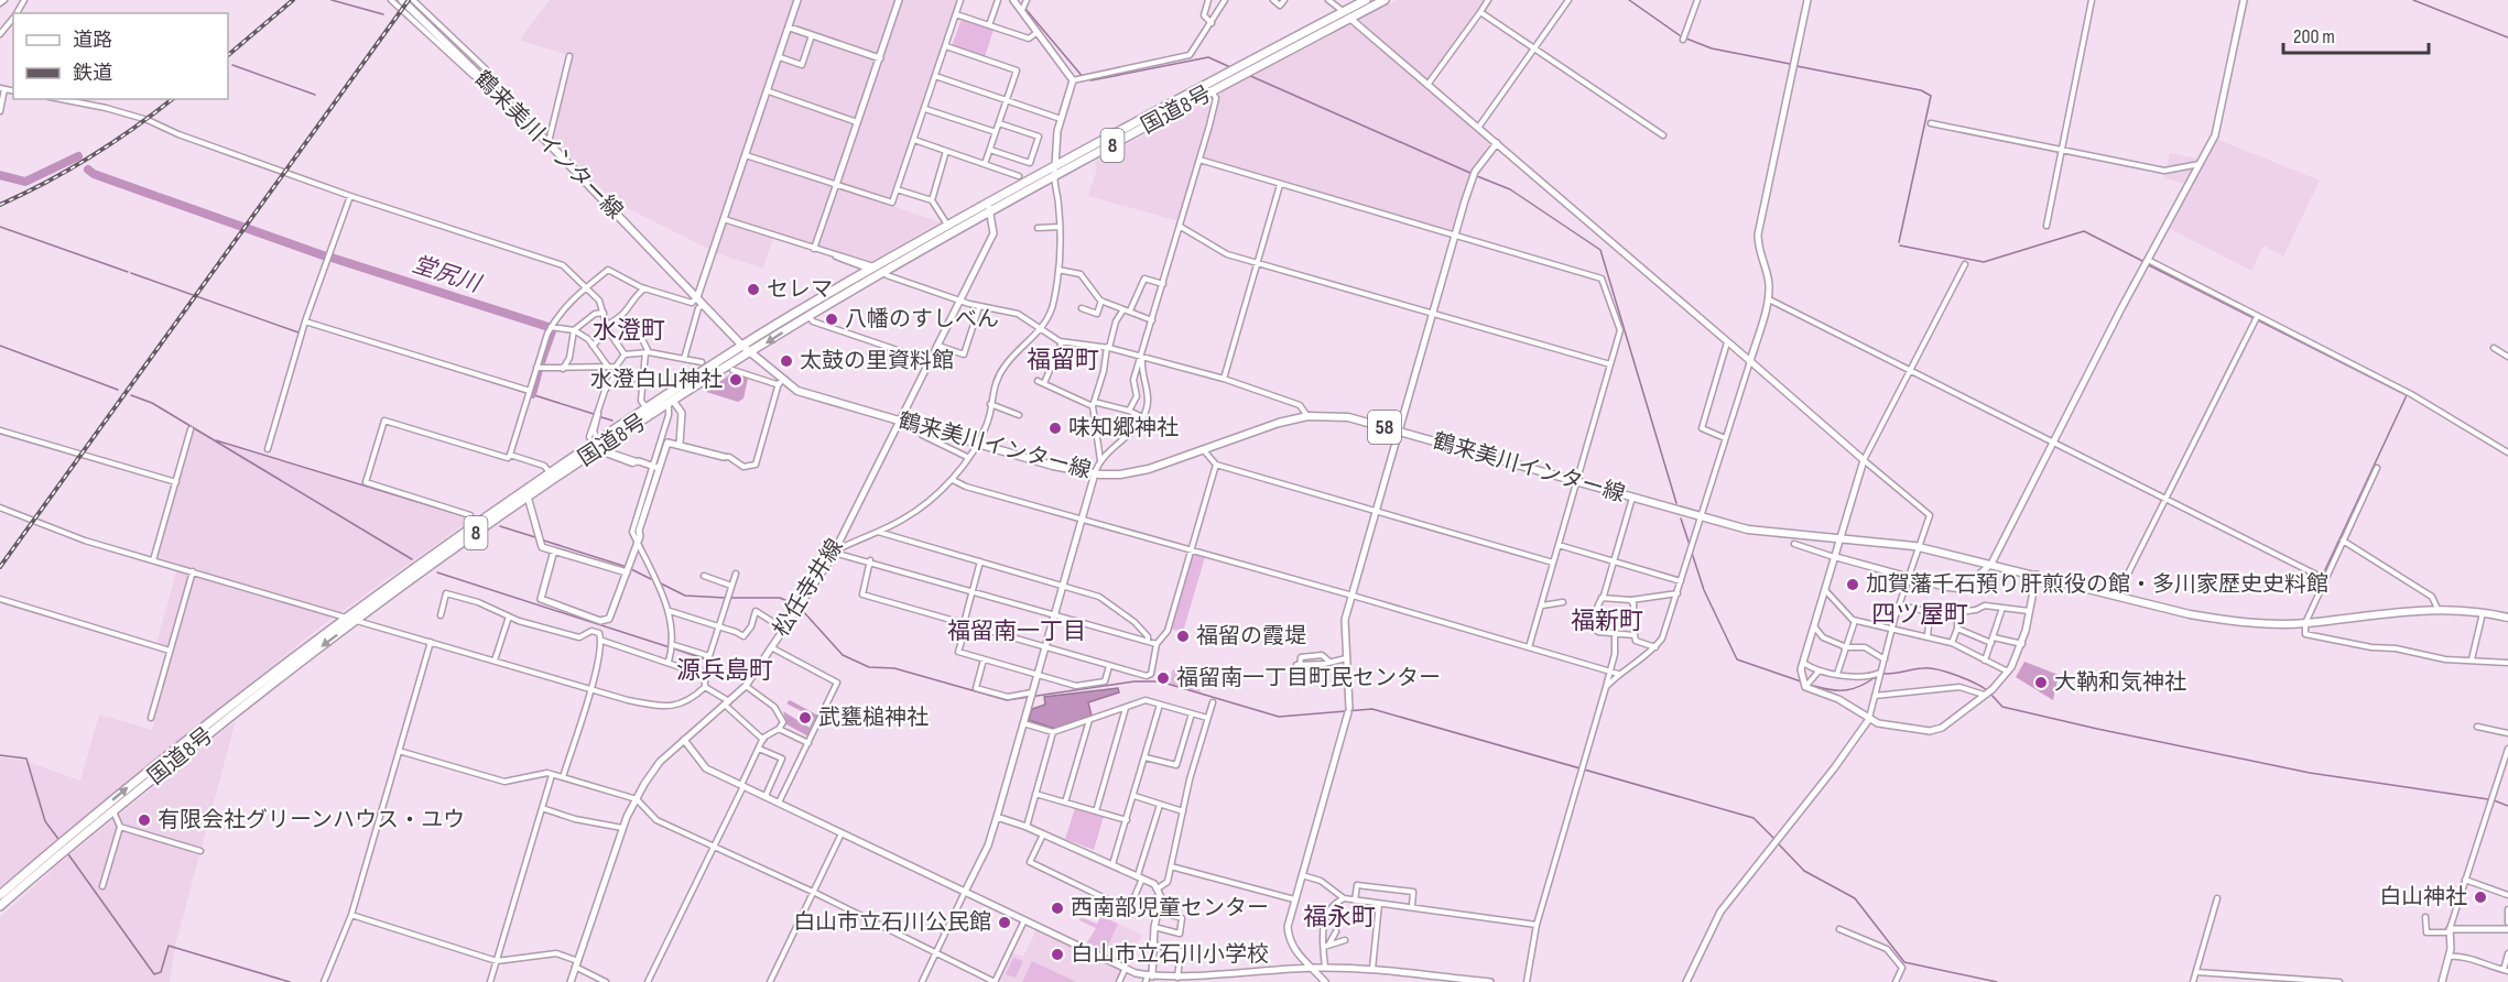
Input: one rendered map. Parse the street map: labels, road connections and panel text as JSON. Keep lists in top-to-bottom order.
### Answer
{
  "streets": {
    "highway": ["国道8号", "8"],
    "main road": ["鶴来美川インター線", "58"],
    "street": ["松任寺井線"]
  },
  "crossings": [
    ["国道8号", "鶴来美川インター線"],
    ["国道8号", "松任寺井線"],
    ["鶴来美川インター線", "松任寺井線"]
  ],
  "districts": [
    "水澄町",
    "福留町",
    "四ツ屋町",
    "福新町",
    "福留南一丁目",
    "源兵島町",
    "福永町"
  ],
  "water": ["堂尻川"],
  "places": [
    "セレマ",
    "八幡のすしべん",
    "太鼓の里資料館",
    "水澄白山神社",
    "味知郷神社",
    "加賀藩千石預り肝煎役の館・多川家歴史史料館",
    "福留の霞堤",
    "福留南一丁目町民センター",
    "大靹和気神社",
    "武甕槌神社",
    "有限会社グリーンハウス・ユウ",
    "白山神社",
    "西南部児童センター",
    "白山市立石川公民館",
    "白山市立石川小学校"
  ],
  "legend": ["道路", "鉄道"],
  "scale_bar": "200 m"
}
